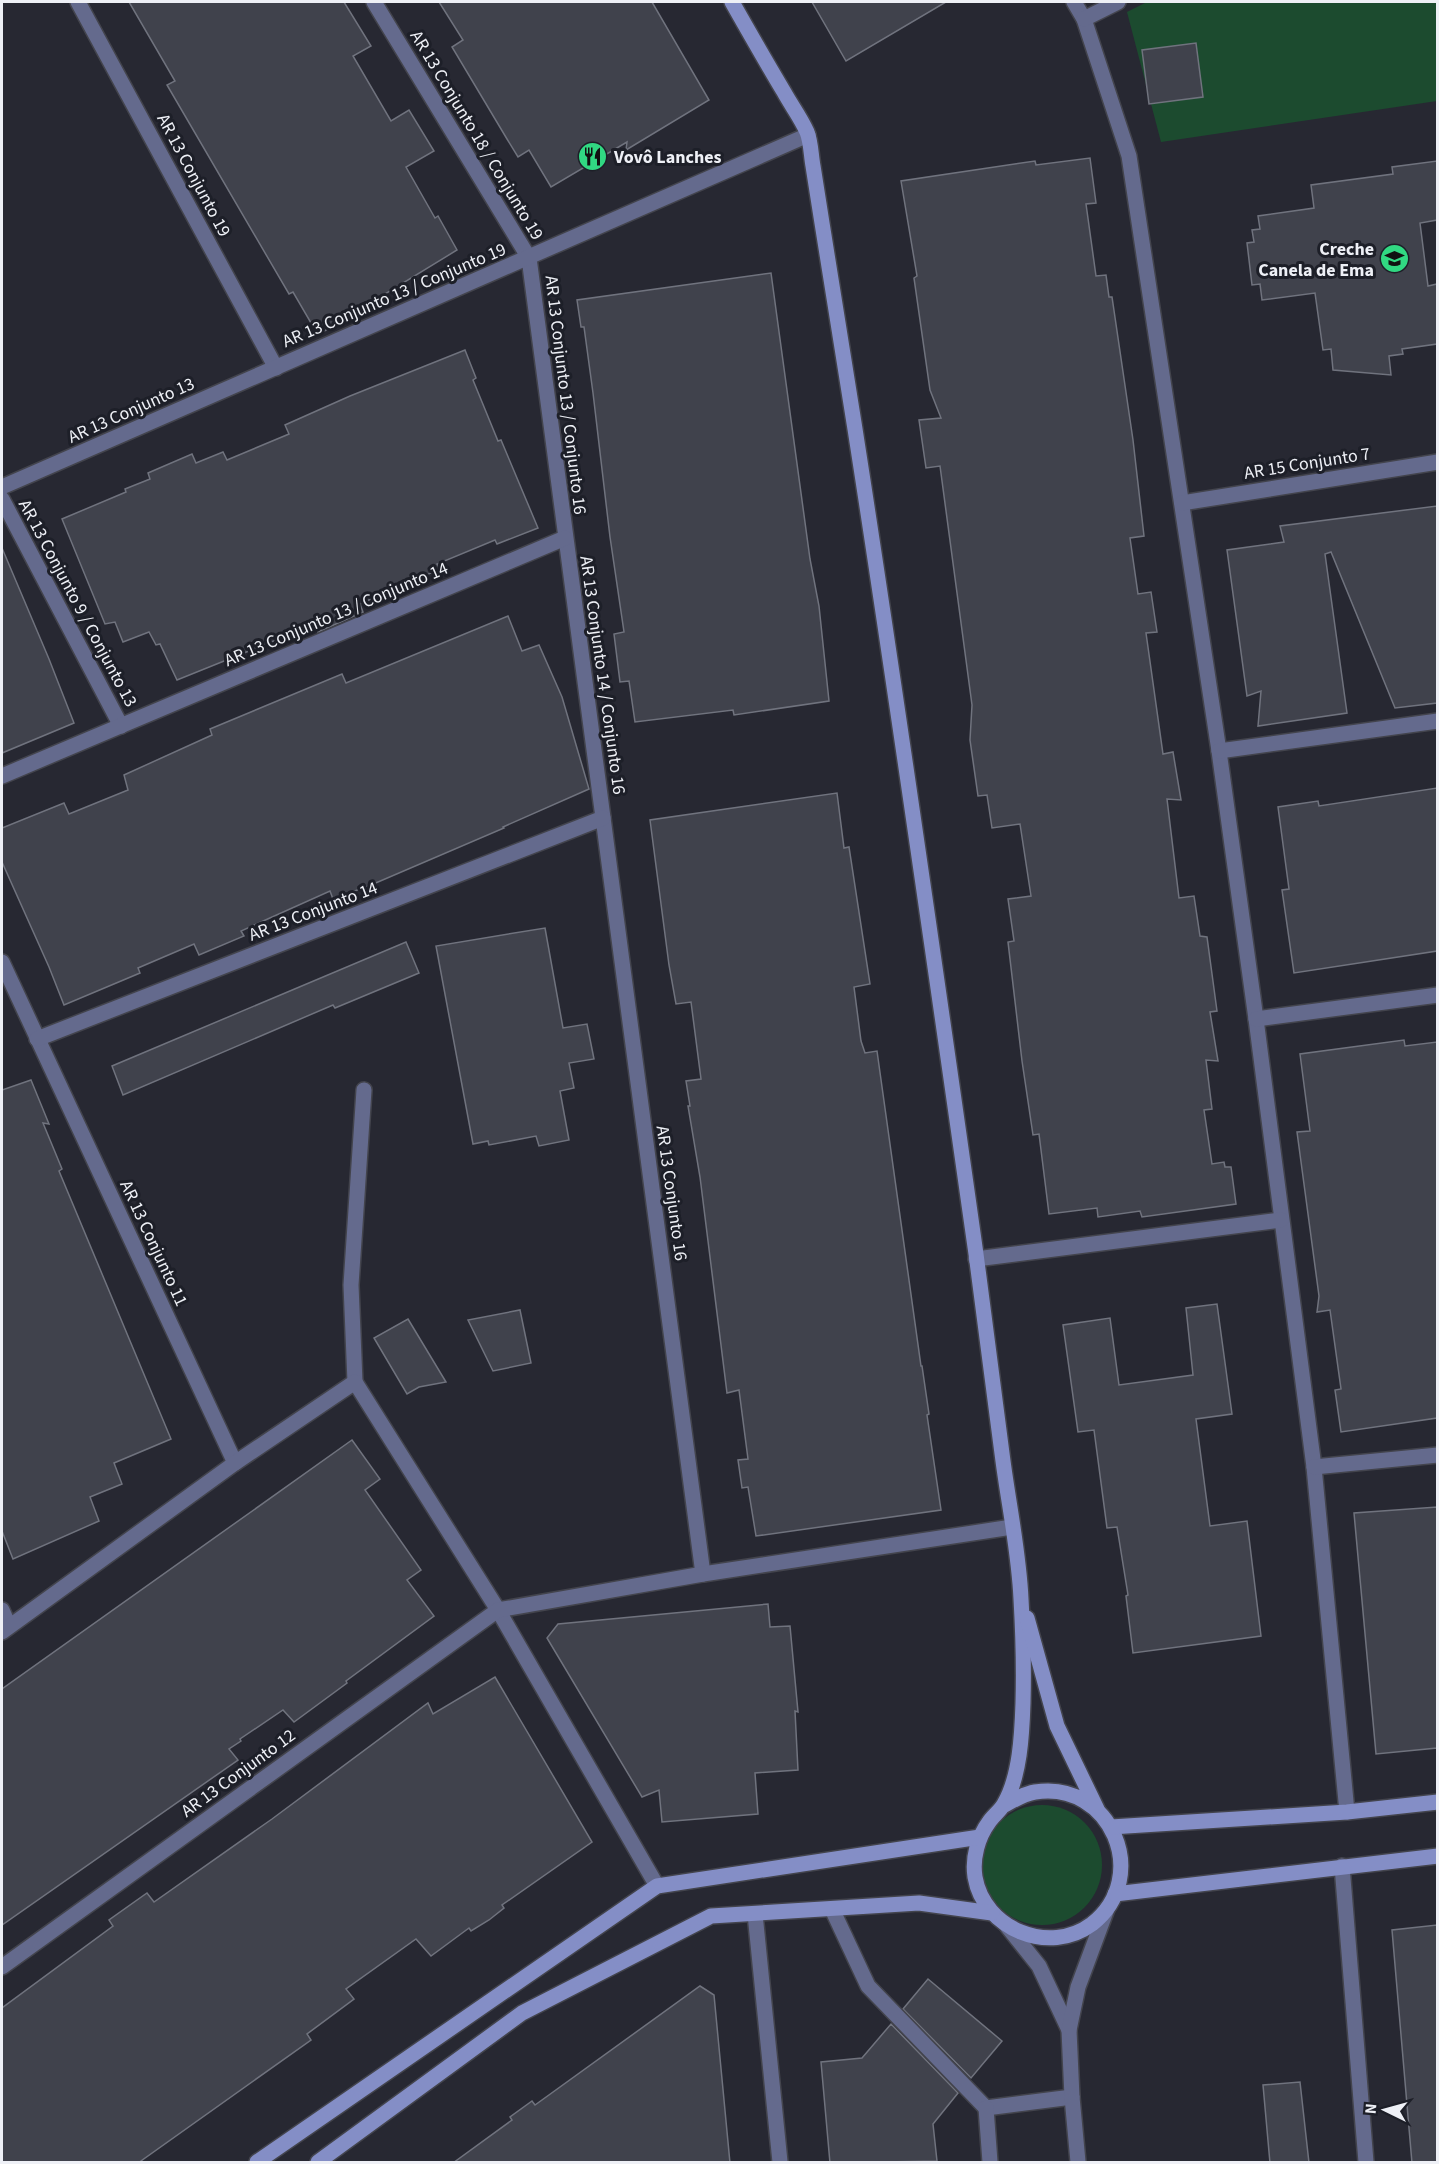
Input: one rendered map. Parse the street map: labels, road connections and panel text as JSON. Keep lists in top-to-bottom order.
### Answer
{
  "streets": {
    "street": [
      "AR 13 Conjunto 18 / Conjunto 19",
      "AR 13 Conjunto 19",
      "AR 13 Conjunto 13 / Conjunto 19",
      "AR 13 Conjunto 13 / Conjunto 16",
      "AR 13 Conjunto 13",
      "AR 15 Conjunto 7",
      "AR 13 Conjunto 9 / Conjunto 13",
      "AR 13 Conjunto 13 / Conjunto 14",
      "AR 13 Conjunto 14 / Conjunto 16",
      "AR 13 Conjunto 14",
      "AR 13 Conjunto 16",
      "AR 13 Conjunto 11",
      "AR 13 Conjunto 12"
    ]
  },
  "crossings": [
    ["AR 13 Conjunto 18 / Conjunto 19", "AR 13 Conjunto 13 / Conjunto 19"],
    ["AR 13 Conjunto 18 / Conjunto 19", "AR 13 Conjunto 13 / Conjunto 16"],
    ["AR 13 Conjunto 19", "AR 13 Conjunto 13 / Conjunto 19"],
    ["AR 13 Conjunto 19", "AR 13 Conjunto 13"],
    ["AR 13 Conjunto 13 / Conjunto 19", "AR 13 Conjunto 13 / Conjunto 16"],
    ["AR 13 Conjunto 13 / Conjunto 19", "AR 13 Conjunto 13"],
    ["AR 13 Conjunto 13 / Conjunto 16", "AR 13 Conjunto 13 / Conjunto 14"],
    ["AR 13 Conjunto 13 / Conjunto 16", "AR 13 Conjunto 14 / Conjunto 16"],
    ["AR 13 Conjunto 9 / Conjunto 13", "AR 13 Conjunto 13 / Conjunto 14"],
    ["AR 13 Conjunto 13 / Conjunto 14", "AR 13 Conjunto 14 / Conjunto 16"],
    ["AR 13 Conjunto 14 / Conjunto 16", "AR 13 Conjunto 14"],
    ["AR 13 Conjunto 14 / Conjunto 16", "AR 13 Conjunto 16"],
    ["AR 13 Conjunto 14", "AR 13 Conjunto 16"],
    ["AR 13 Conjunto 14", "AR 13 Conjunto 11"]
  ],
  "places": {
    "restaurant": ["Vovô Lanches"],
    "school or university": ["Creche Canela de Ema"]
  },
  "north": "left"
}
